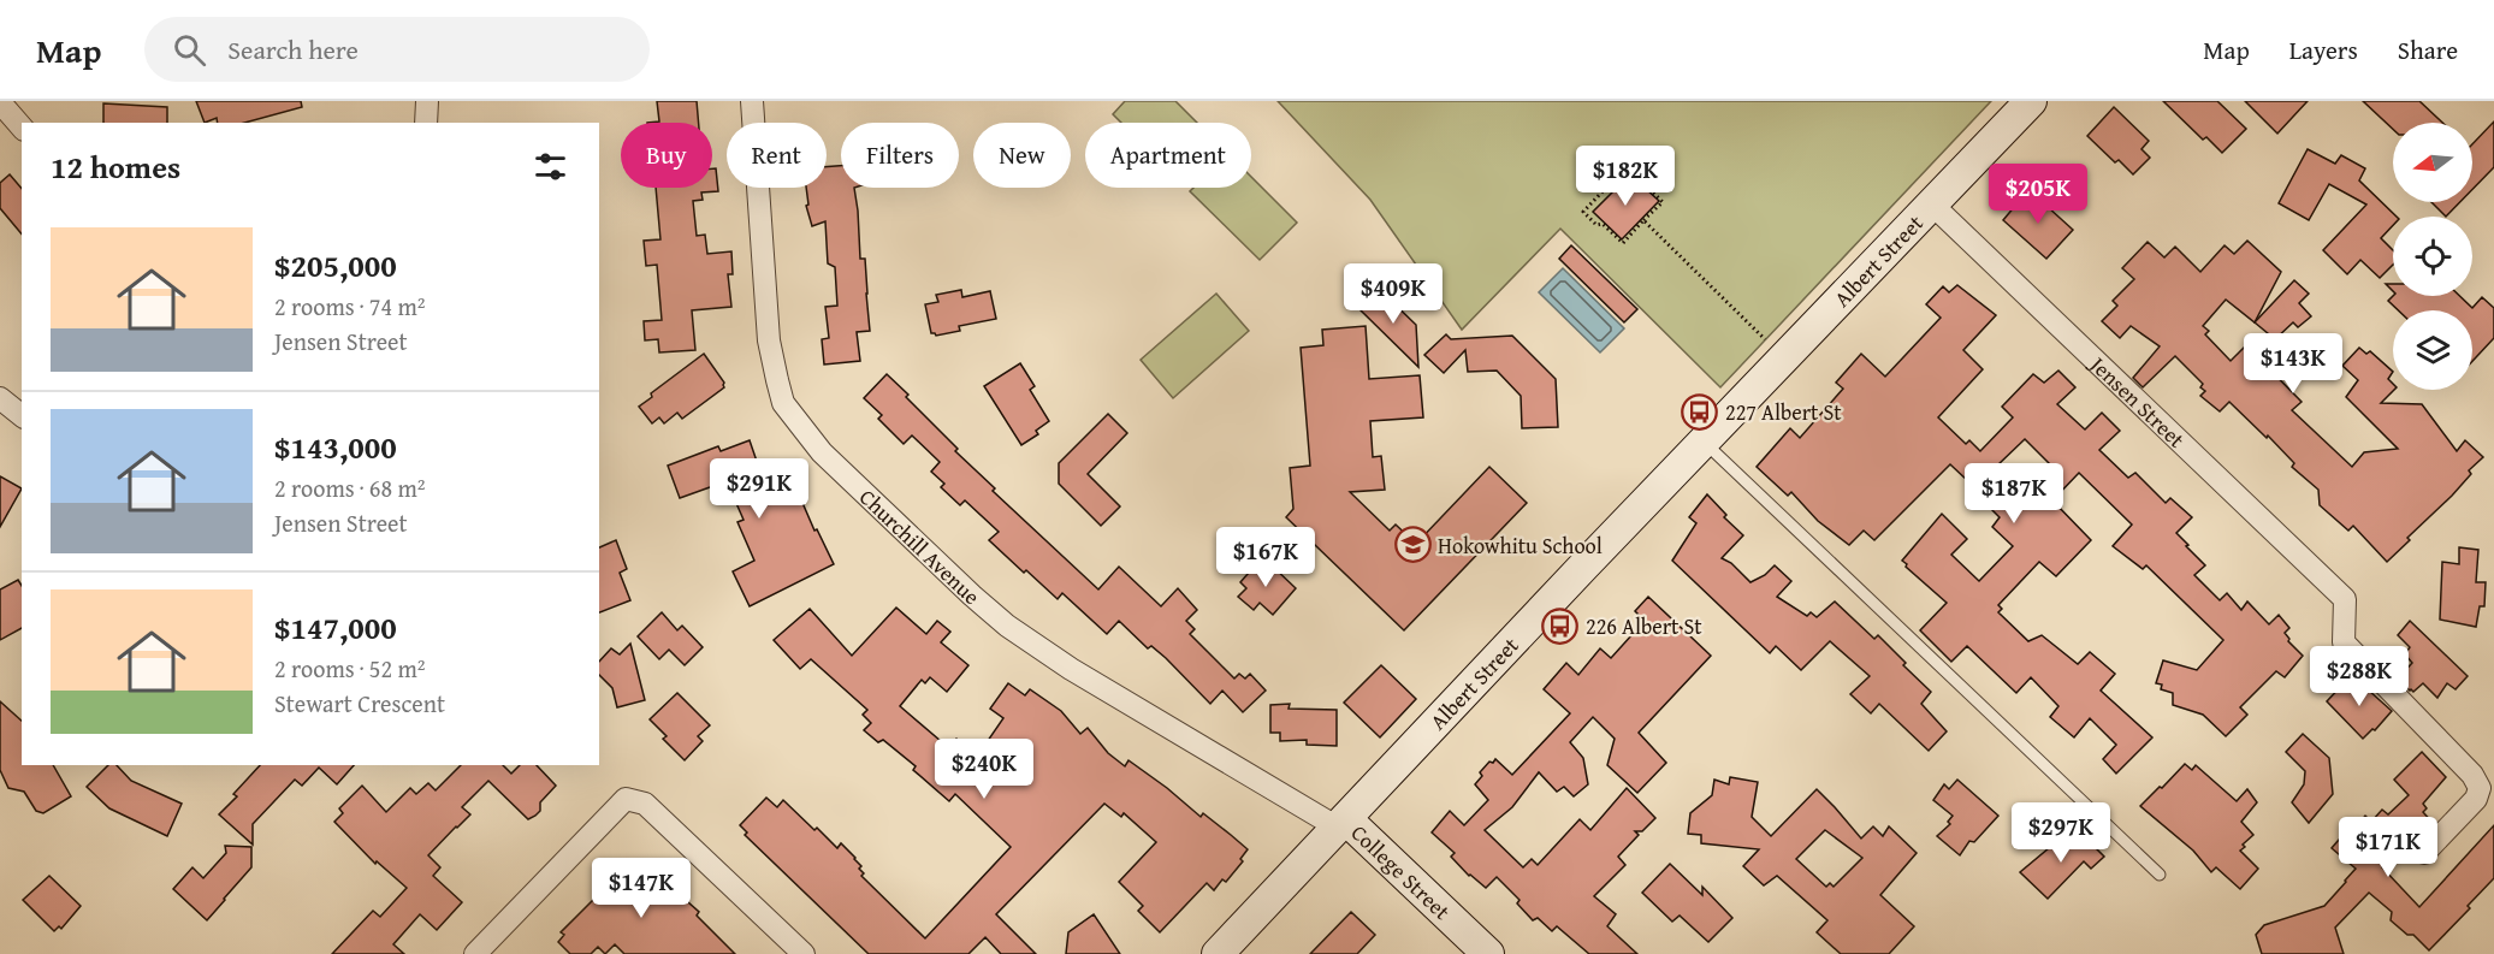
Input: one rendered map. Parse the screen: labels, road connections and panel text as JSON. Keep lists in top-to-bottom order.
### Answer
{
  "streets": {
    "main road": ["Albert Street", "College Street"],
    "street": ["Jensen Street", "Churchill Avenue"]
  },
  "crossings": [
    ["Albert Street", "Jensen Street"],
    ["Albert Street", "Churchill Avenue"],
    ["Albert Street", "College Street"],
    ["Churchill Avenue", "College Street"]
  ],
  "places": {
    "bus stop": ["227 Albert St", "226 Albert St"],
    "school or university": ["Hokowhitu School"]
  },
  "north": "left",
  "page": {
    "header": "Map",
    "search": "Search here",
    "nav": ["Map", "Layers", "Share"],
    "chip": [
      "Buy",
      "Rent",
      "Filters",
      "New",
      "Apartment"
    ],
    "heading": "12 homes",
    "price": [
      "$182K",
      "$205K",
      "$409K",
      "$143K",
      "$291K",
      "$187K",
      "$167K",
      "$288K",
      "$240K",
      "$297K",
      "$171K",
      "$147K"
    ],
    "list": [
      {
        "name": "$205,000",
        "note": "2 rooms · 74 m² · Jensen Street"
      },
      {
        "name": "$143,000",
        "note": "2 rooms · 68 m² · Jensen Street"
      },
      {
        "name": "$147,000",
        "note": "2 rooms · 52 m² · Stewart Crescent"
      }
    ]
  }
}
